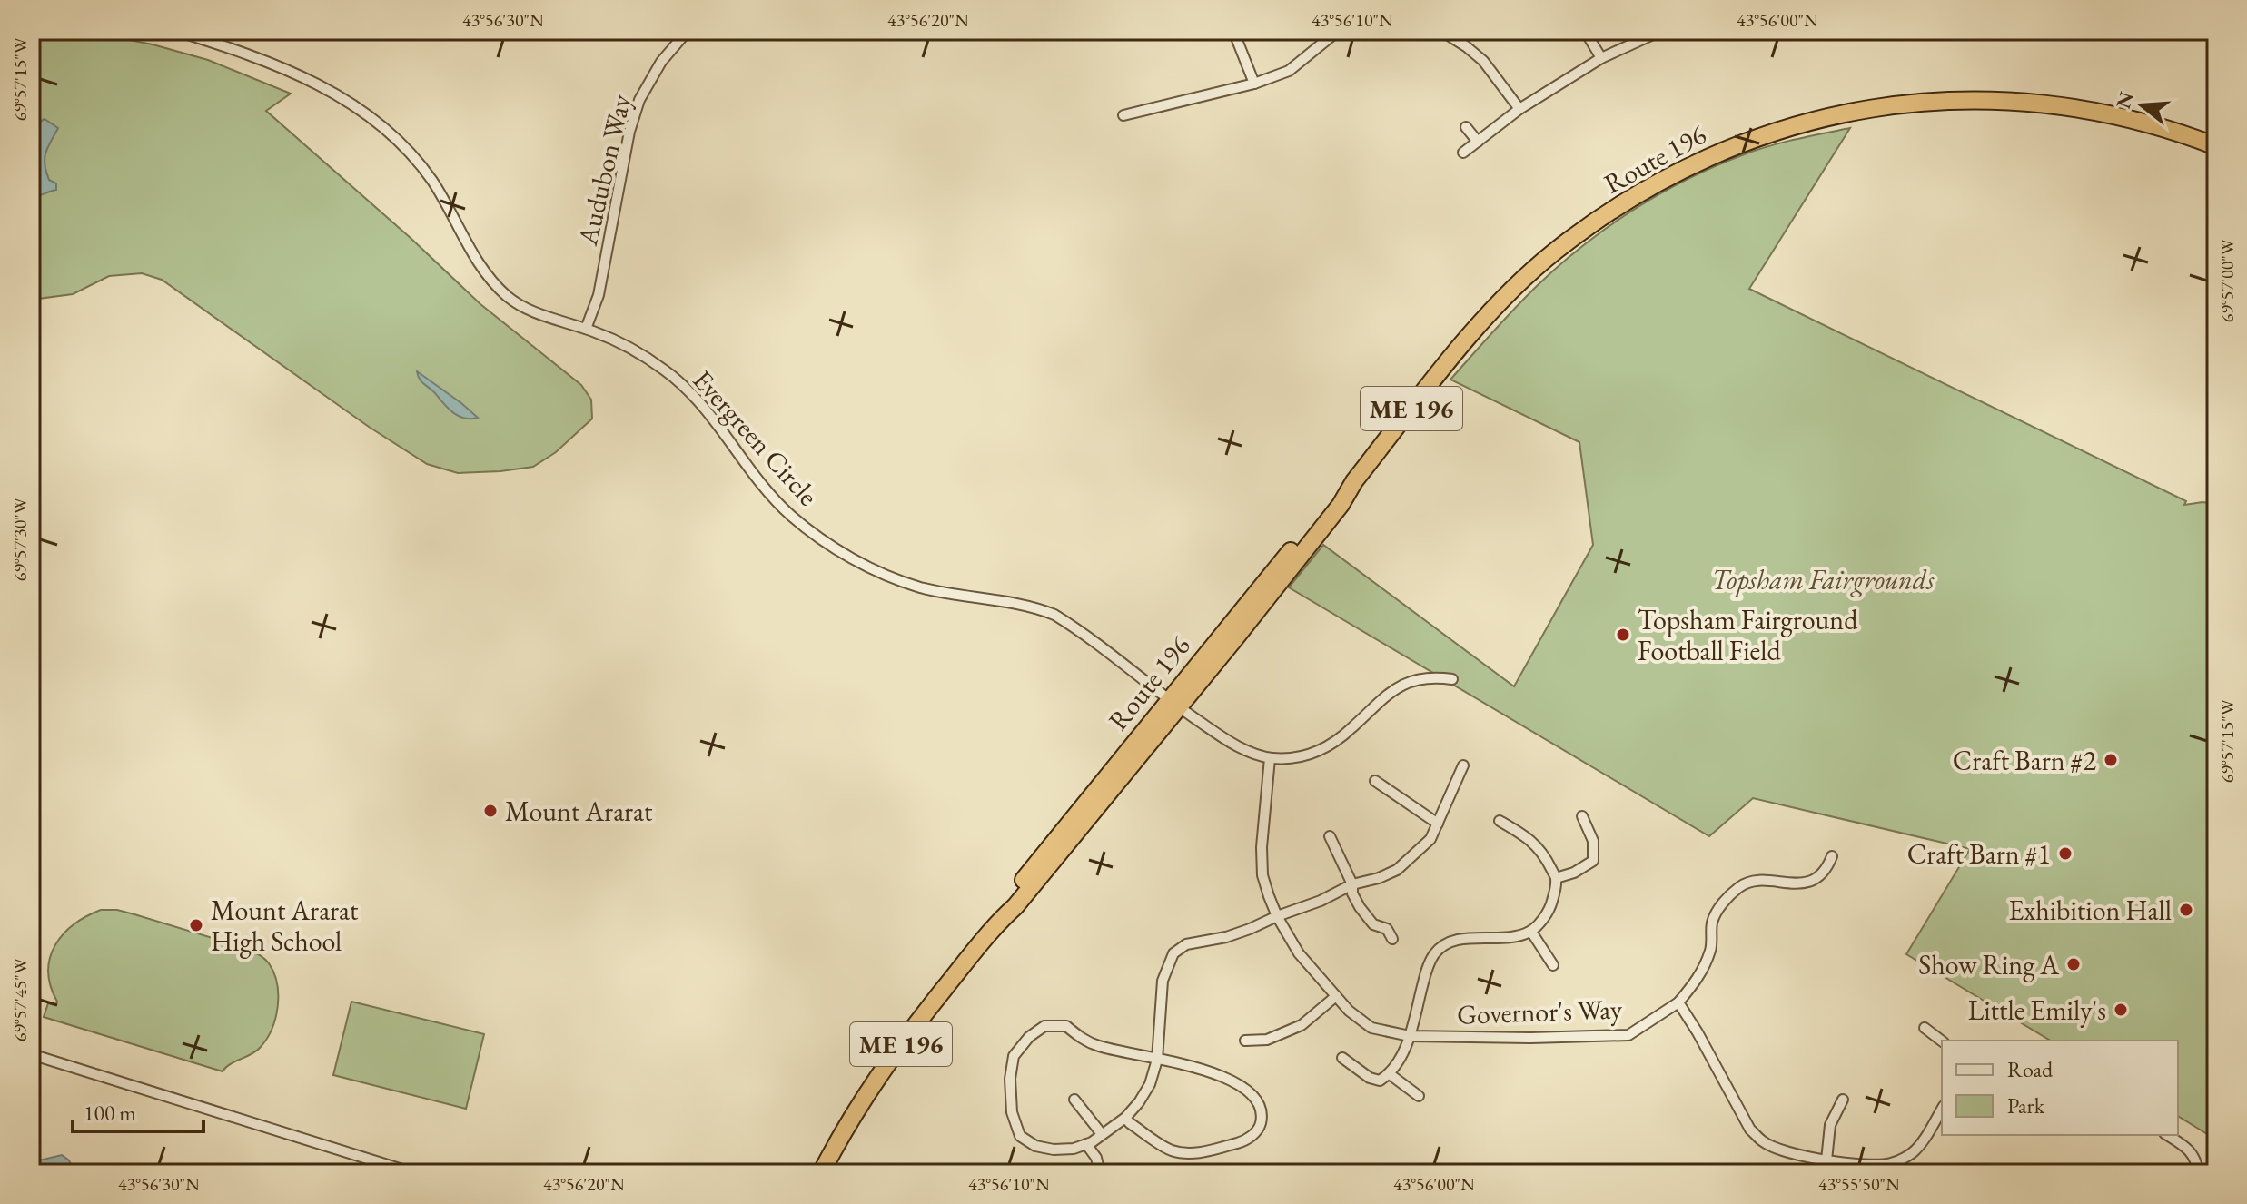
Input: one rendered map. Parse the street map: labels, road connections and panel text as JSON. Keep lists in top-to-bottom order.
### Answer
{
  "streets": {
    "highway": ["Route 196", "ME 196"],
    "street": ["Audubon Way", "Evergreen Circle", "Governor's Way"]
  },
  "crossings": [
    ["Route 196", "Evergreen Circle"],
    ["Audubon Way", "Evergreen Circle"],
    ["Evergreen Circle", "Governor's Way"]
  ],
  "parks": ["Topsham Fairgrounds"],
  "places": [
    "Topsham Fairground Football Field",
    "Craft Barn #2",
    "Mount Ararat",
    "Craft Barn #1",
    "Exhibition Hall",
    "Mount Ararat High School",
    "Show Ring A",
    "Little Emily's"
  ],
  "legend": ["Road", "Park"],
  "scale_bar": "100 m",
  "north": "left",
  "coordinates": [
    "43°56'30\"N",
    "43°56'20\"N",
    "43°56'10\"N",
    "43°56'00\"N",
    "69°57'15\"W",
    "69°57'00\"W",
    "69°57'30\"W",
    "69°57'45\"W",
    "43°55'50\"N"
  ]
}
